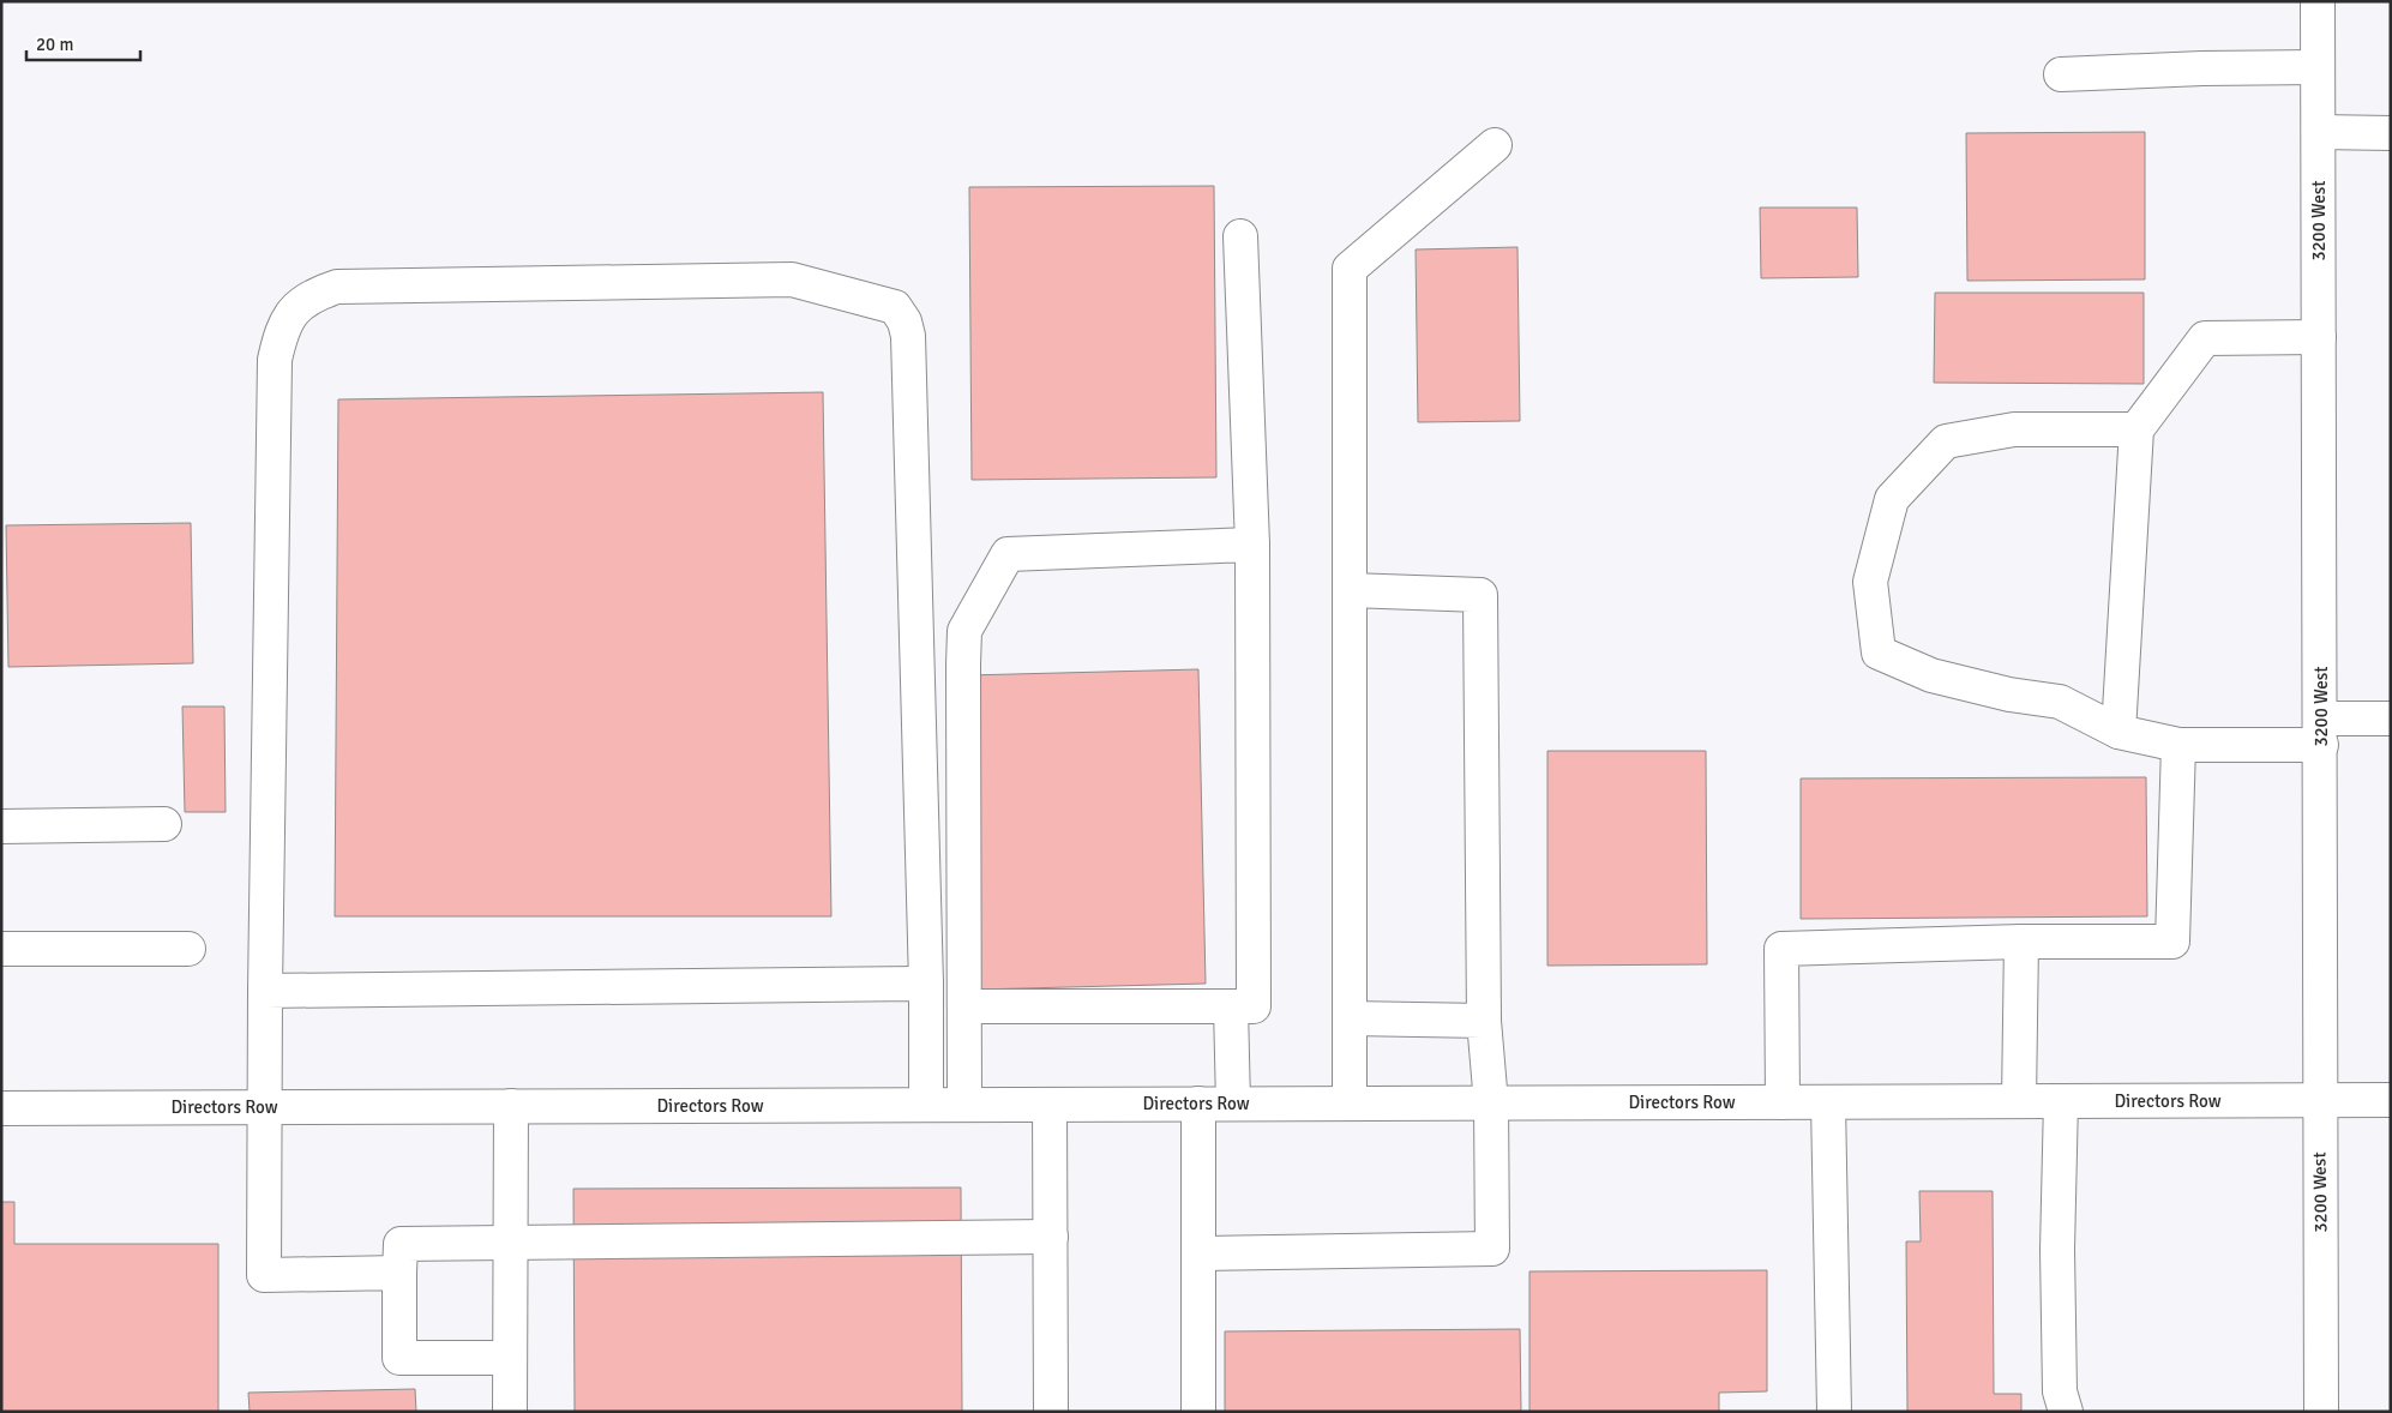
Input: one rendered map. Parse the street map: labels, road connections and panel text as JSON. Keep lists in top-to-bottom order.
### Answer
{
  "streets": {
    "street": ["3200 West", "Directors Row"]
  },
  "crossings": [
    ["3200 West", "Directors Row"]
  ],
  "scale_bar": "20 m"
}
